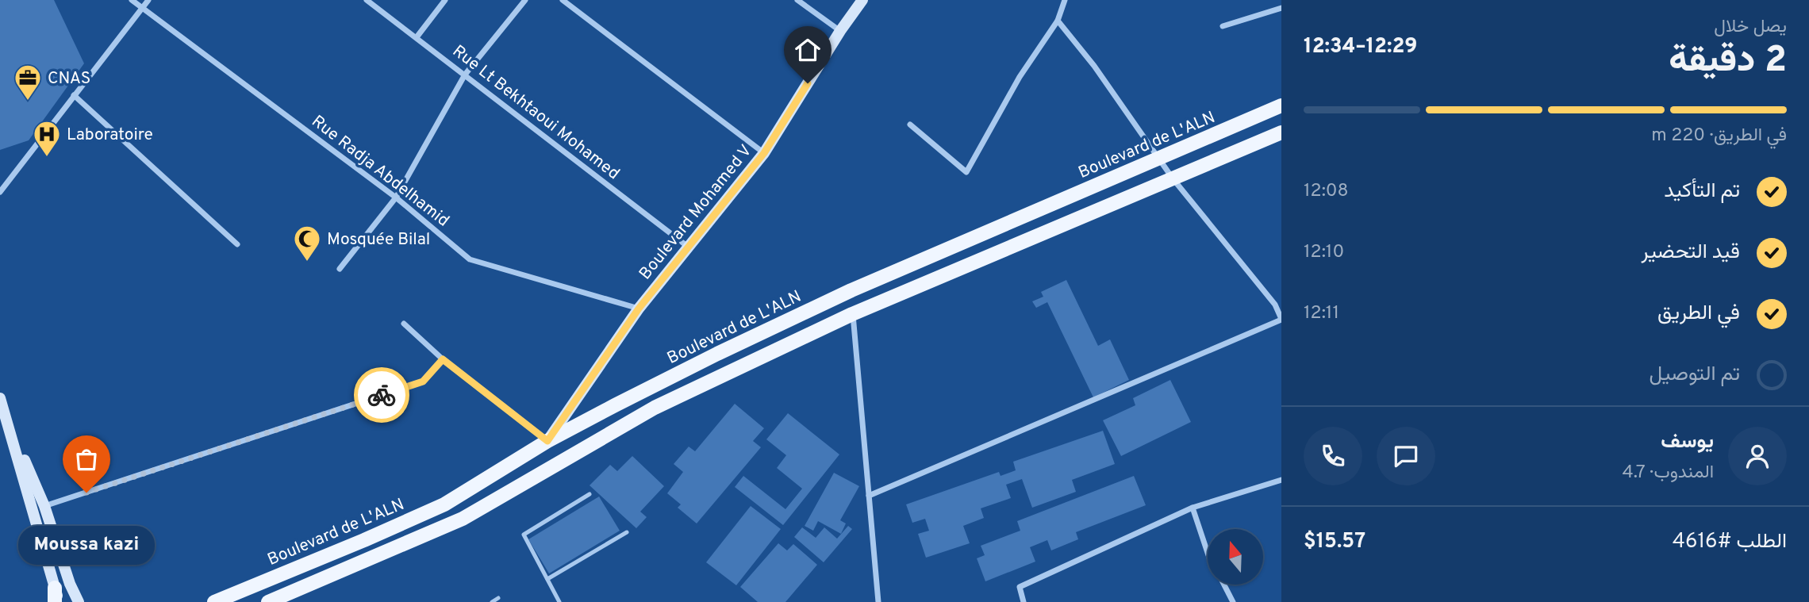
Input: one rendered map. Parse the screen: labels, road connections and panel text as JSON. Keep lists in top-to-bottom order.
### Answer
{
  "streets": {
    "main road": ["Boulevard de L'ALN", "Boulevard Mohamed V"],
    "street": ["Rue Lt Bekhtaoui Mohamed", "Rue Radja Abdelhamid"]
  },
  "crossings": [
    ["Rue Lt Bekhtaoui Mohamed", "Boulevard Mohamed V"],
    ["Boulevard de L'ALN", "Boulevard Mohamed V"],
    ["Rue Radja Abdelhamid", "Boulevard Mohamed V"]
  ],
  "places": {
    "office": ["CNAS"],
    "hospital": ["Laboratoire"],
    "mosque": ["Mosquée Bilal"],
    "other": ["Moussa kazi"]
  },
  "north": "top",
  "page": {
    "heading": ["2 دقيقة", "يصل خلال", "12:29–12:34"],
    "panel": [
      "يوسف",
      "المندوب · 4.7",
      "الطلب #4616",
      "$15.57"
    ],
    "bar": "في الطريق · 220 m",
    "list": [
      ["تم التأكيد", "12:08"],
      ["قيد التحضير", "12:10"],
      ["في الطريق", "12:11"],
      "تم التوصيل"
    ],
    "bubble": "Moussa kazi"
  }
}
